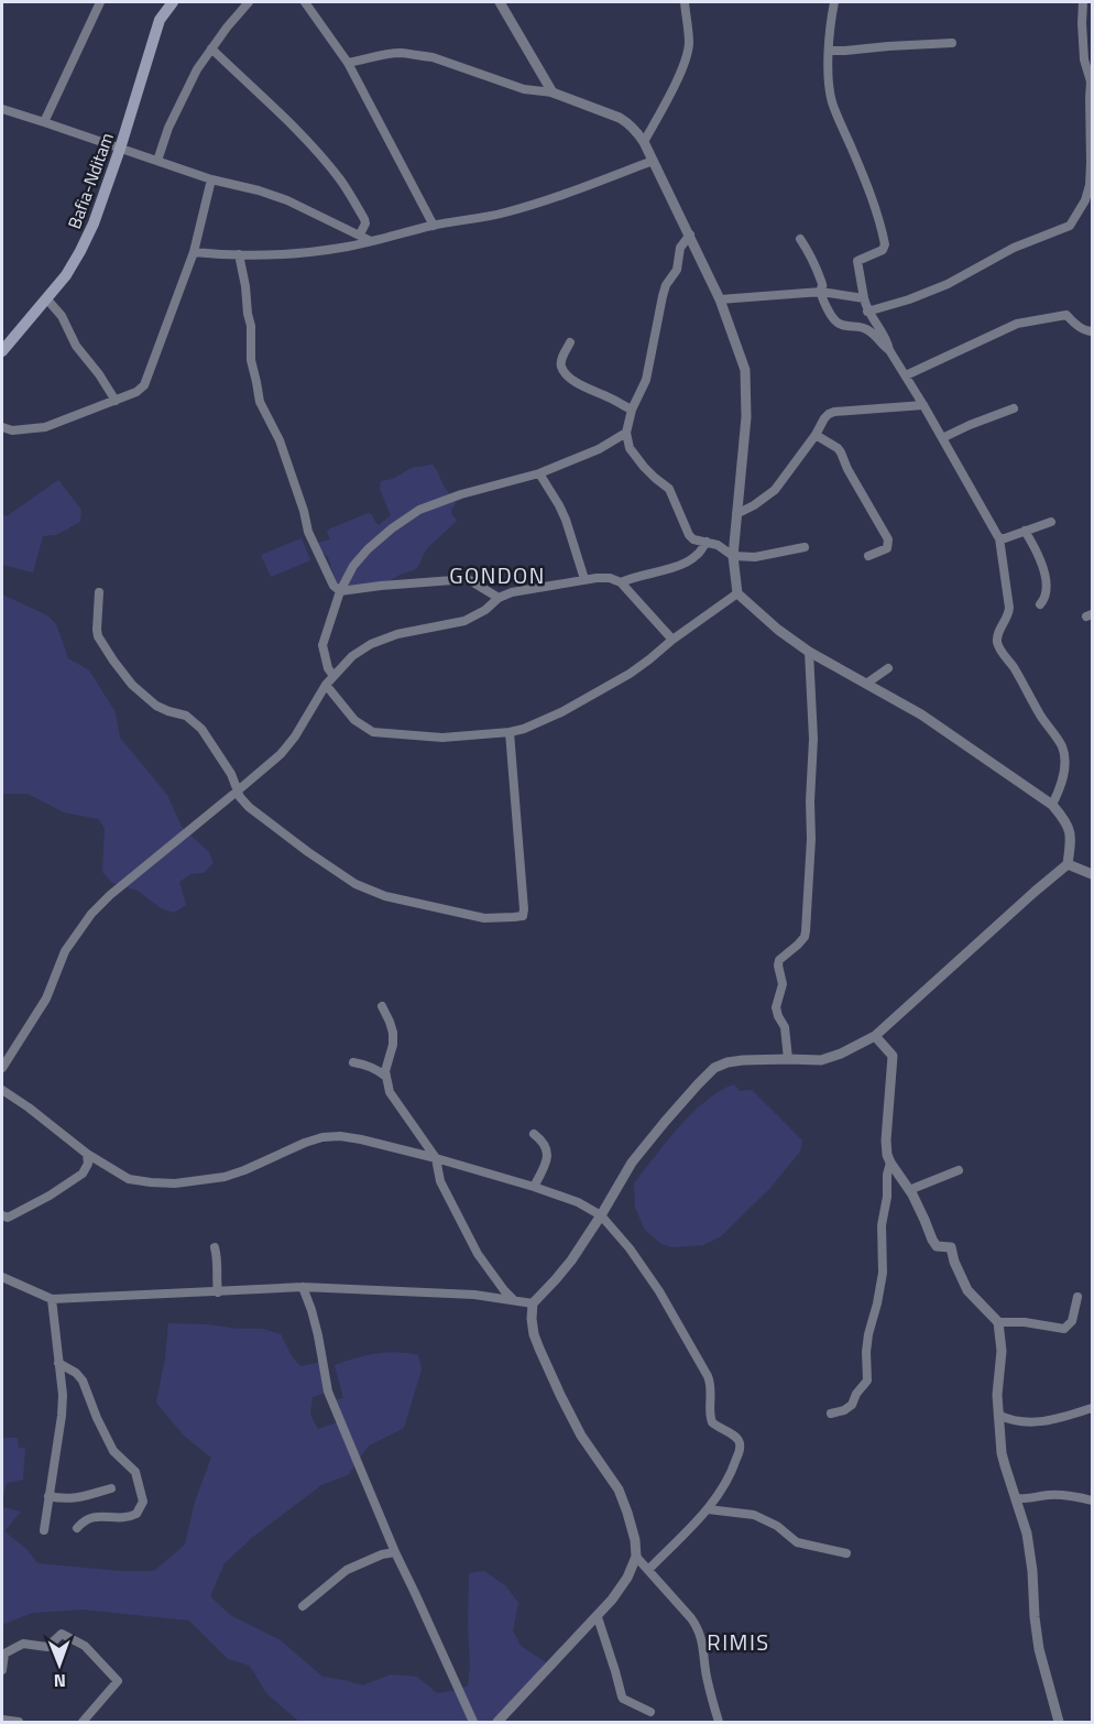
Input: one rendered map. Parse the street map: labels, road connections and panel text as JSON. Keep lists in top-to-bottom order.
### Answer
{
  "streets": {
    "main road": ["Bafia-Nditam"]
  },
  "districts": ["GONDON", "RIMIS"],
  "north": "bottom"
}
